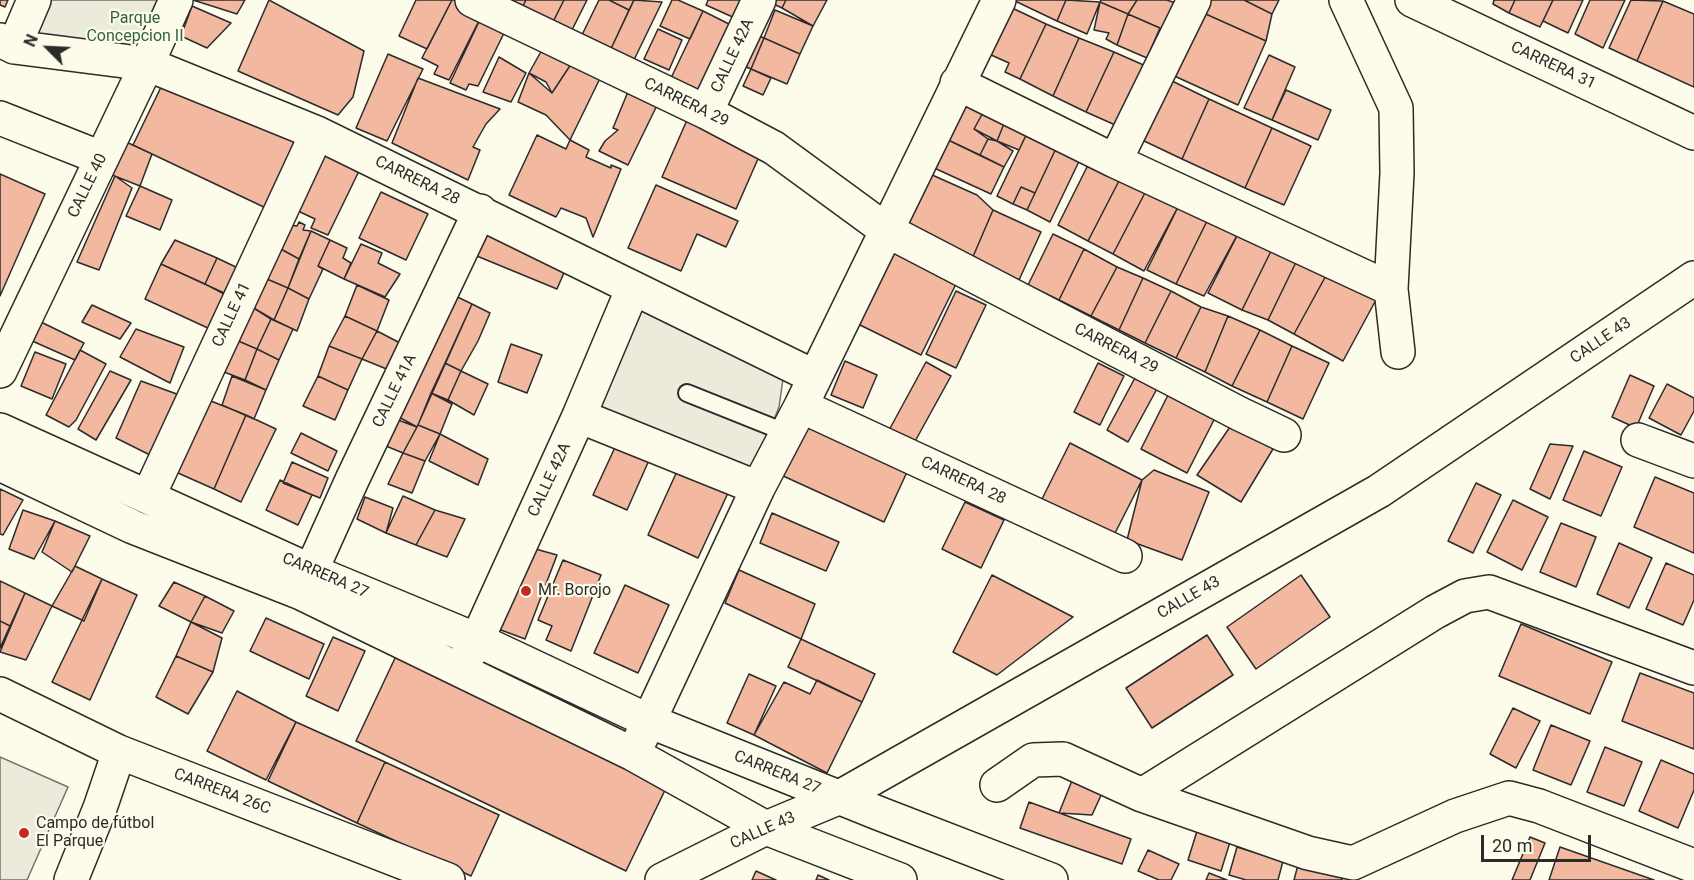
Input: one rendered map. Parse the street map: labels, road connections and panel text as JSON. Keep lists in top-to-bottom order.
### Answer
{
  "streets": {
    "street": [
      "CALLE 42A",
      "CARRERA 31",
      "CARRERA 29",
      "CARRERA 28",
      "CALLE 40",
      "CALLE 41",
      "CALLE 43",
      "CALLE 41A",
      "CARRERA 27",
      "CARRERA 26C"
    ]
  },
  "crossings": [
    ["CALLE 42A", "CARRERA 29"],
    ["CALLE 42A", "CARRERA 28"],
    ["CALLE 42A", "CARRERA 27"],
    ["CARRERA 28", "CALLE 40"],
    ["CARRERA 28", "CALLE 41"],
    ["CARRERA 28", "CALLE 41A"],
    ["CALLE 41", "CARRERA 27"],
    ["CALLE 43", "CARRERA 27"],
    ["CALLE 41A", "CARRERA 27"]
  ],
  "parks": ["Parque Concepcion II"],
  "places": ["Mr. Borojo", "Campo de fútbol El Parque"],
  "scale_bar": "20 m",
  "north": "top left"
}
